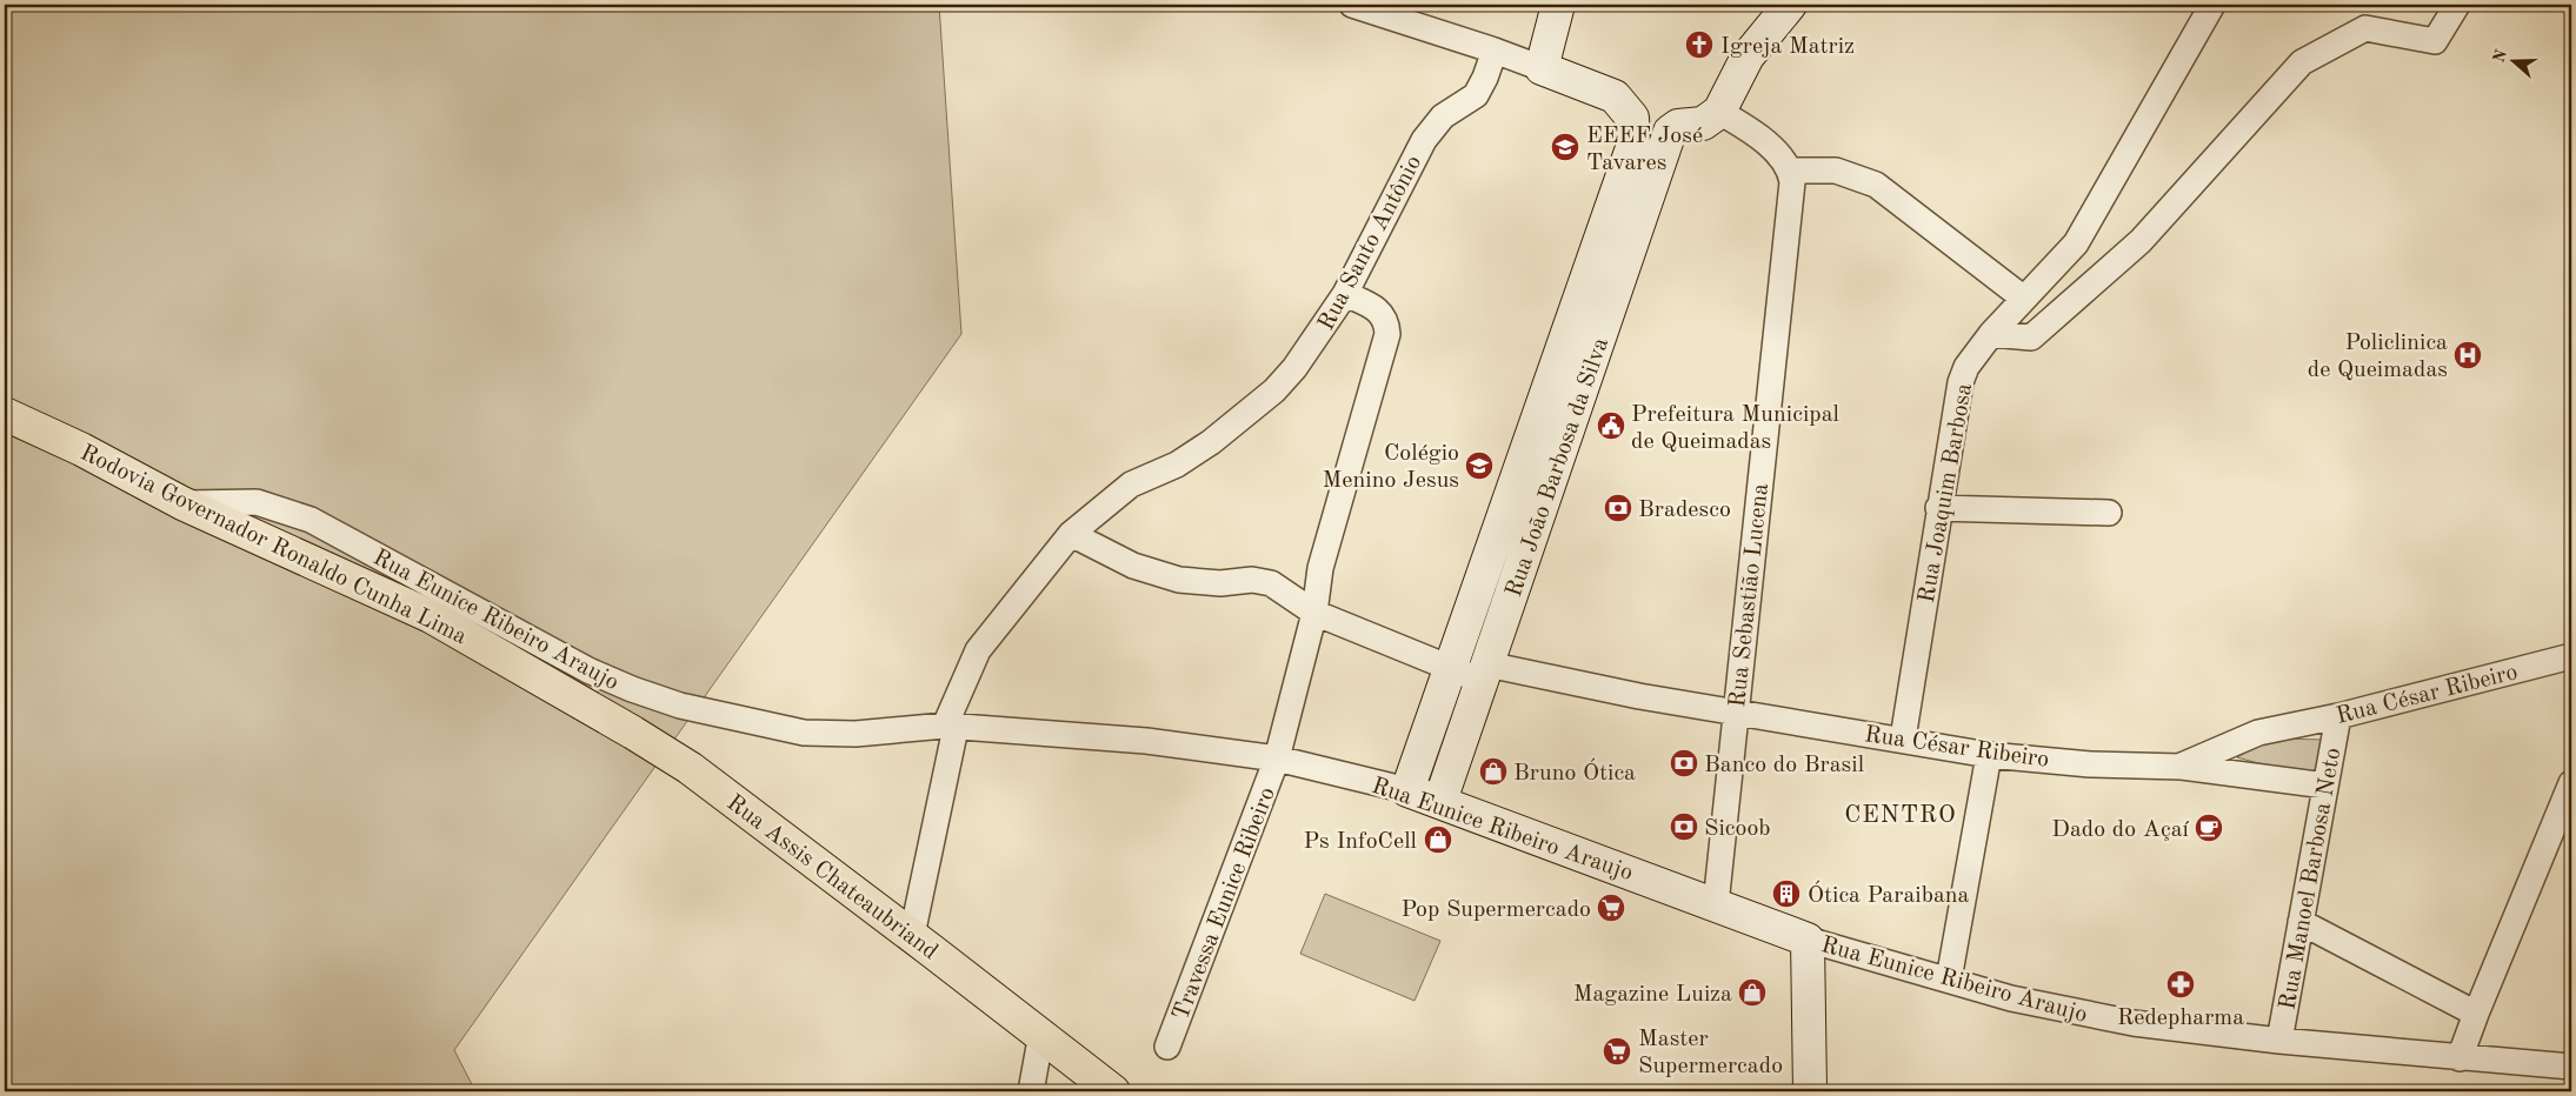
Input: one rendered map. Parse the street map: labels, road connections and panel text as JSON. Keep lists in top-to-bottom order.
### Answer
{
  "streets": {
    "highway": ["Rodovia Governador Ronaldo Cunha Lima", "Rua Assis Chateaubriand"],
    "street": [
      "Rua Santo Antônio",
      "Rua João Barbosa da Silva",
      "Rua Joaquim Barbosa",
      "Rua Sebastião Lucena",
      "Rua Eunice Ribeiro Araujo",
      "Rua César Ribeiro",
      "Rua Manoel Barbosa Neto",
      "Travessa Eunice Ribeiro"
    ]
  },
  "crossings": [
    ["Rua Santo Antônio", "Rua Eunice Ribeiro Araujo"],
    ["Rua Santo Antônio", "Rua César Ribeiro"],
    ["Rua Santo Antônio", "Rua Assis Chateaubriand"],
    ["Rua Santo Antônio", "Travessa Eunice Ribeiro"],
    ["Rua João Barbosa da Silva", "Rua Eunice Ribeiro Araujo"],
    ["Rua João Barbosa da Silva", "Rua César Ribeiro"],
    ["Rua Joaquim Barbosa", "Rua César Ribeiro"],
    ["Rodovia Governador Ronaldo Cunha Lima", "Rua Eunice Ribeiro Araujo"],
    ["Rodovia Governador Ronaldo Cunha Lima", "Rua Assis Chateaubriand"],
    ["Rua Sebastião Lucena", "Rua Eunice Ribeiro Araujo"],
    ["Rua Sebastião Lucena", "Rua César Ribeiro"],
    ["Rua Eunice Ribeiro Araujo", "Rua Manoel Barbosa Neto"],
    ["Rua Eunice Ribeiro Araujo", "Travessa Eunice Ribeiro"],
    ["Rua César Ribeiro", "Rua Manoel Barbosa Neto"],
    ["Rua César Ribeiro", "Travessa Eunice Ribeiro"]
  ],
  "districts": ["CENTRO"],
  "places": {
    "church": ["Igreja Matriz"],
    "school or university": ["EEEF José Tavares", "Colégio Menino Jesus"],
    "hospital": ["Policlinica de Queimadas"],
    "public building": ["Prefeitura Municipal de Queimadas"],
    "bank": ["Bradesco", "Banco do Brasil", "Sicoob"],
    "shop": ["Bruno Ótica", "Ps InfoCell", "Magazine Luiza"],
    "cafe": ["Dado do Açaí"],
    "building": ["Ótica Paraibana"],
    "supermarket": ["Pop Supermercado", "Master Supermercado"],
    "pharmacy": ["Redepharma"]
  },
  "north": "left"
}
